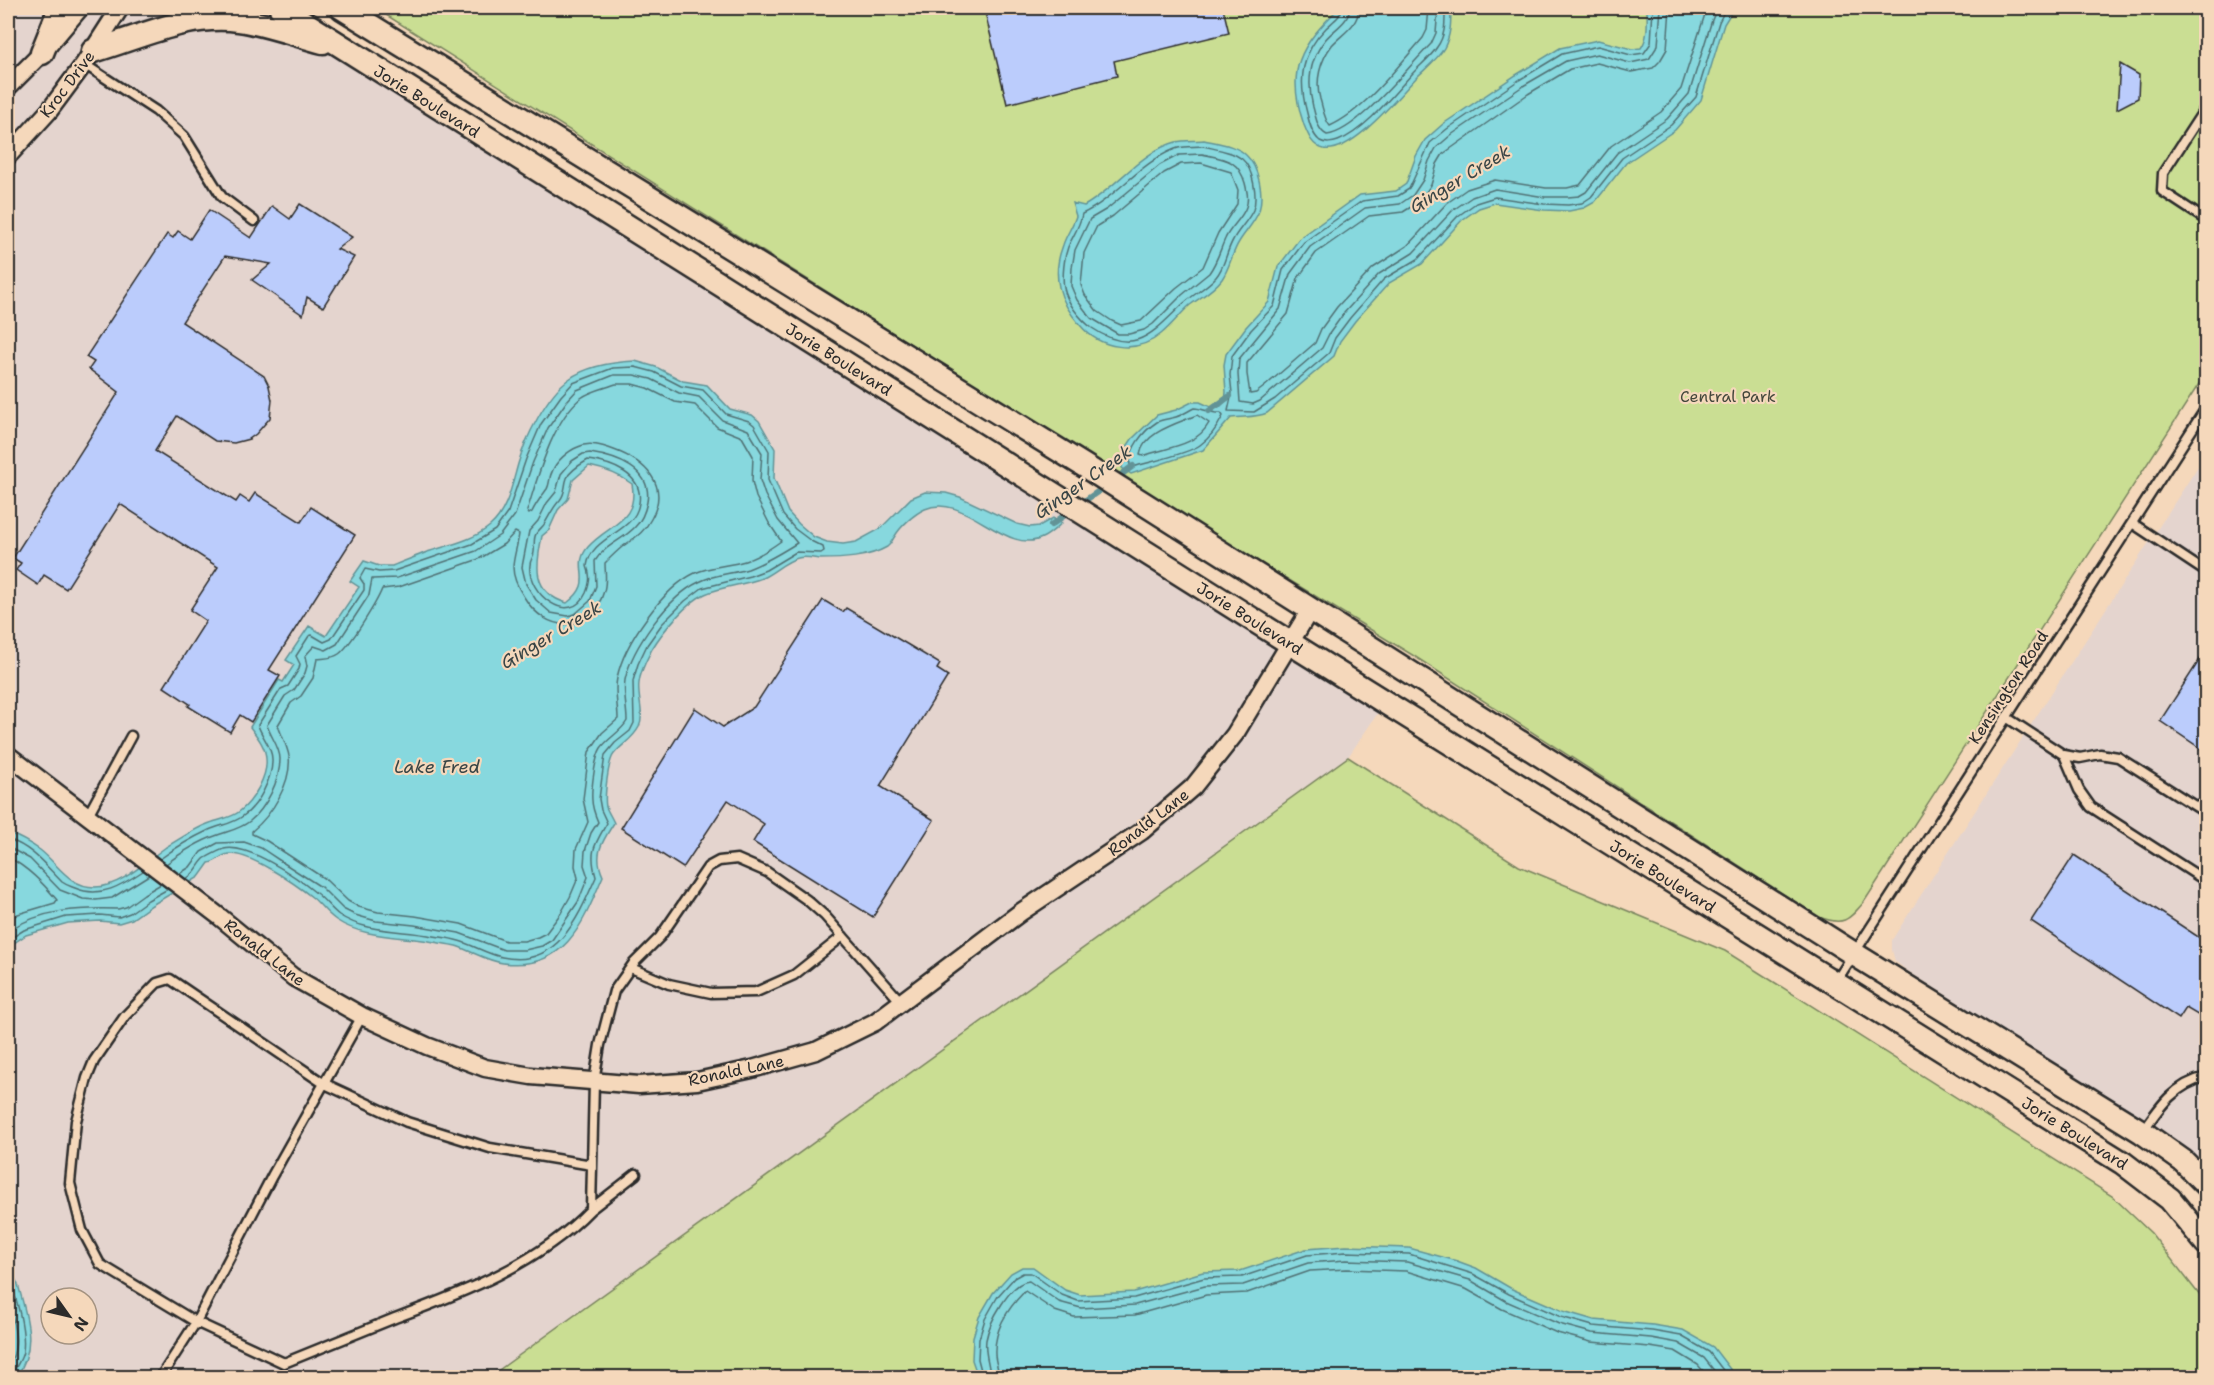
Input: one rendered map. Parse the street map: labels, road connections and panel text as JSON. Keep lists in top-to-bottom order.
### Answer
{
  "streets": {
    "main road": ["Jorie Boulevard"],
    "street": ["Kroc Drive", "Ronald Lane"],
    "lane": ["Kensington Road"]
  },
  "crossings": [
    ["Jorie Boulevard", "Kensington Road"],
    ["Jorie Boulevard", "Ronald Lane"]
  ],
  "water": ["Ginger Creek", "Lake Fred"],
  "parks": ["Central Park"],
  "north": "bottom right"
}
